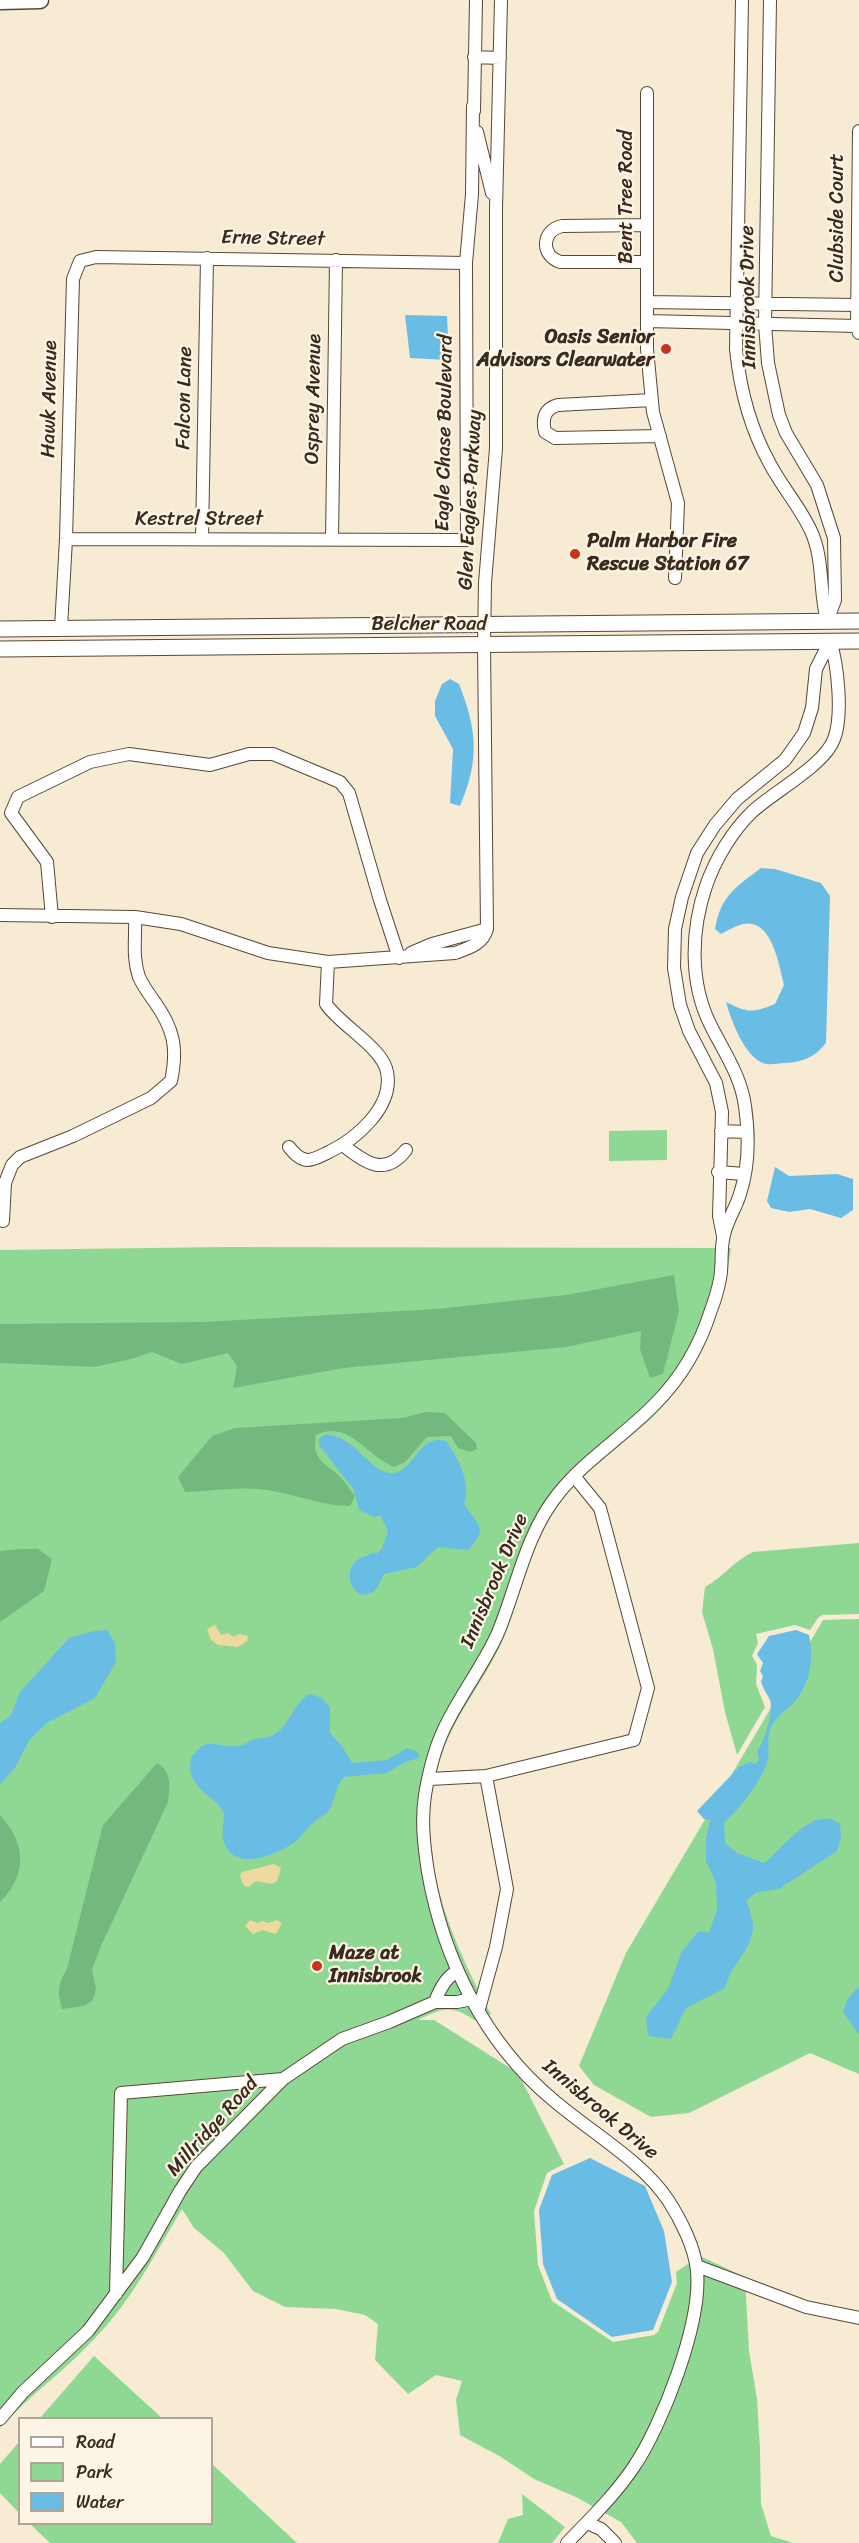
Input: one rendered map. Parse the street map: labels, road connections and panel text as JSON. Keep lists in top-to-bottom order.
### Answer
{
  "streets": {
    "main road": ["Belcher Road"],
    "street": [
      "Bent Tree Road",
      "Clubside Court",
      "Erne Street",
      "Innisbrook Drive",
      "Falcon Lane",
      "Hawk Avenue",
      "Osprey Avenue",
      "Eagle Chase Boulevard",
      "Glen Eagles Parkway",
      "Kestrel Street",
      "Millridge Road"
    ]
  },
  "crossings": [
    ["Clubside Court", "Innisbrook Drive"],
    ["Erne Street", "Falcon Lane"],
    ["Erne Street", "Hawk Avenue"],
    ["Erne Street", "Osprey Avenue"],
    ["Erne Street", "Eagle Chase Boulevard"],
    ["Innisbrook Drive", "Belcher Road"],
    ["Innisbrook Drive", "Millridge Road"],
    ["Falcon Lane", "Kestrel Street"],
    ["Hawk Avenue", "Kestrel Street"],
    ["Hawk Avenue", "Belcher Road"],
    ["Osprey Avenue", "Eagle Chase Boulevard"],
    ["Osprey Avenue", "Kestrel Street"],
    ["Eagle Chase Boulevard", "Glen Eagles Parkway"],
    ["Eagle Chase Boulevard", "Kestrel Street"],
    ["Glen Eagles Parkway", "Belcher Road"]
  ],
  "places": ["Oasis Senior Advisors Clearwater", "Palm Harbor Fire Rescue Station 67", "Maze at Innisbrook"],
  "legend": ["Road", "Park", "Water"]
}
